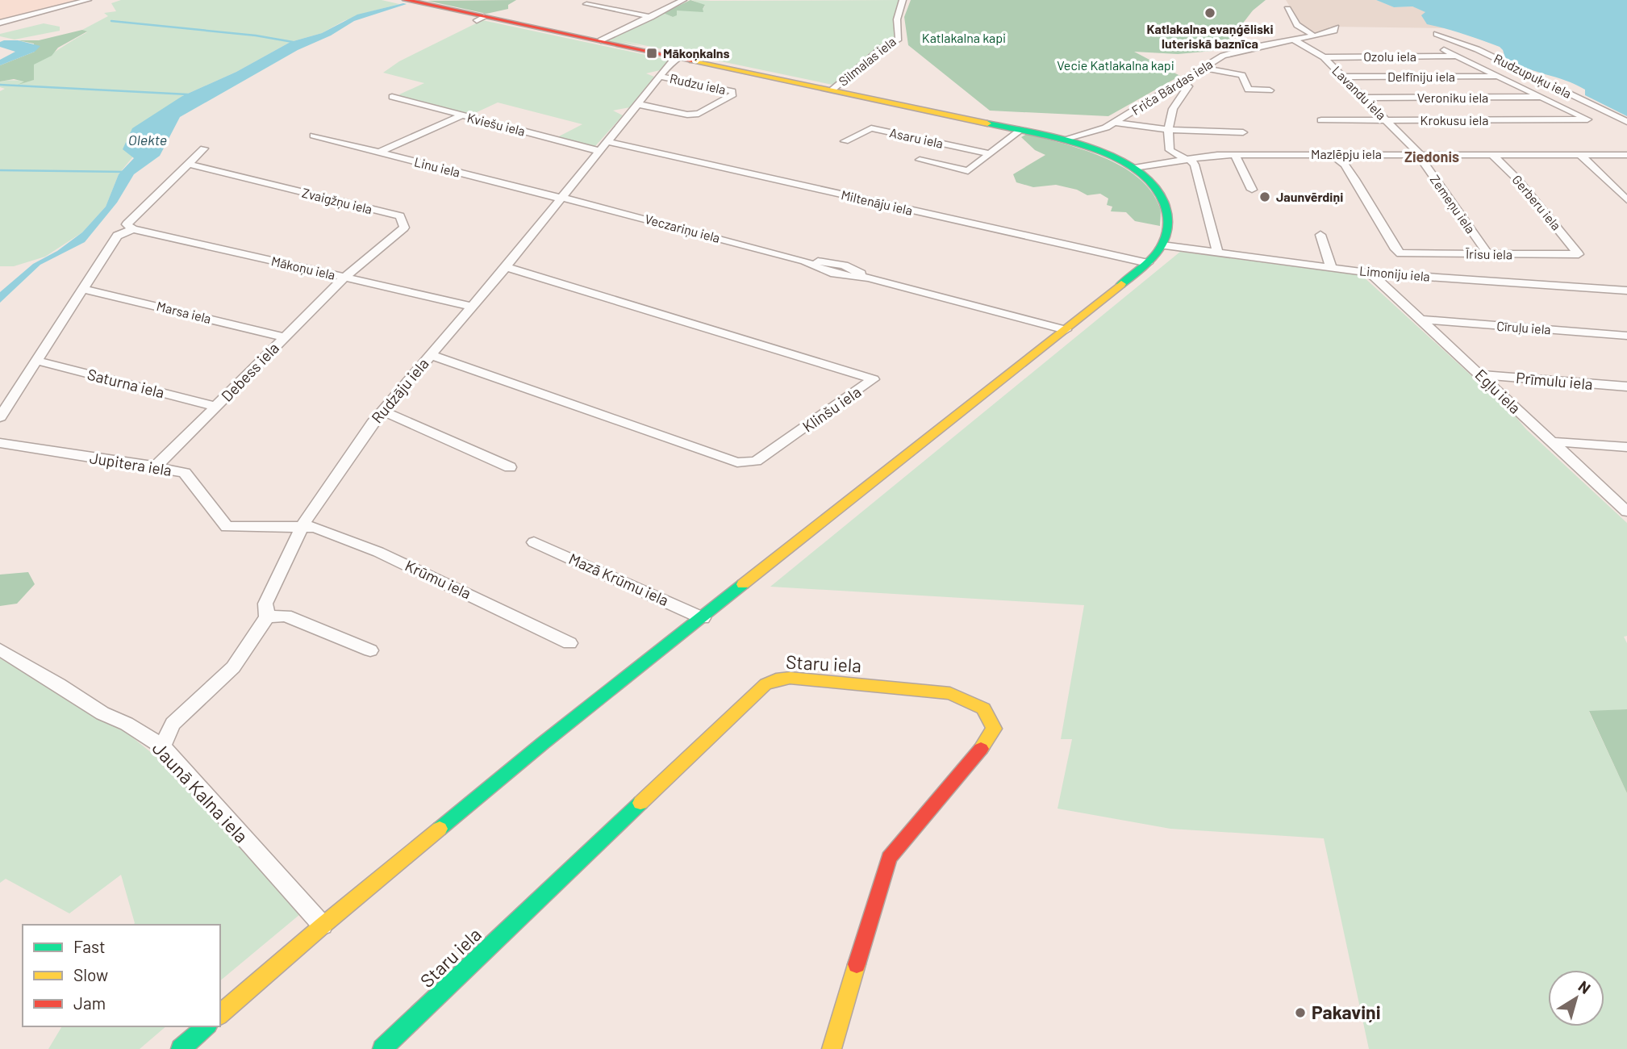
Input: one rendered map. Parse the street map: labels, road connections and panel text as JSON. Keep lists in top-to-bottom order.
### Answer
{
  "streets": {
    "main road": ["Staru iela"],
    "street": [
      "Ozolu iela",
      "Silmalas iela",
      "Rudzupuķu iela",
      "Delfīniju iela",
      "Rudzu iela",
      "Friča Bārdas iela",
      "Lavandu iela",
      "Veroniku iela",
      "Krokusu iela",
      "Kviešu iela",
      "Asaru iela",
      "Mazlēpju iela",
      "Linu iela",
      "Zvaigžņu iela",
      "Miltenāju iela",
      "Gerberu iela",
      "Zemeņu iela",
      "Veczariņu iela",
      "Īrisu iela",
      "Mākoņu iela",
      "Limoniju iela",
      "Marsa iela",
      "Cīruļu iela",
      "Debess iela",
      "Prīmulu iela",
      "Saturna iela",
      "Rudzāju iela",
      "Egļu iela",
      "Klinšu iela",
      "Jupitera iela",
      "Krūmu iela",
      "Mazā Krūmu iela",
      "Jaunā Kalna iela"
    ]
  },
  "crossings": [
    ["Ozolu iela", "Lavandu iela"],
    ["Delfīniju iela", "Lavandu iela"],
    ["Rudzu iela", "Rudzāju iela"],
    ["Friča Bārdas iela", "Lavandu iela"],
    ["Lavandu iela", "Veroniku iela"],
    ["Lavandu iela", "Krokusu iela"],
    ["Lavandu iela", "Mazlēpju iela"],
    ["Lavandu iela", "Zemeņu iela"],
    ["Veroniku iela", "Krokusu iela"],
    ["Kviešu iela", "Rudzāju iela"],
    ["Mazlēpju iela", "Gerberu iela"],
    ["Mazlēpju iela", "Zemeņu iela"],
    ["Mazlēpju iela", "Īrisu iela"],
    ["Linu iela", "Veczariņu iela"],
    ["Linu iela", "Rudzāju iela"],
    ["Zvaigžņu iela", "Mākoņu iela"],
    ["Zvaigžņu iela", "Debess iela"],
    ["Miltenāju iela", "Rudzāju iela"],
    ["Gerberu iela", "Īrisu iela"],
    ["Zemeņu iela", "Īrisu iela"],
    ["Veczariņu iela", "Rudzāju iela"],
    ["Mākoņu iela", "Debess iela"],
    ["Mākoņu iela", "Rudzāju iela"],
    ["Limoniju iela", "Egļu iela"],
    ["Marsa iela", "Debess iela"],
    ["Cīruļu iela", "Egļu iela"],
    ["Debess iela", "Saturna iela"],
    ["Debess iela", "Jupitera iela"],
    ["Prīmulu iela", "Egļu iela"],
    ["Rudzāju iela", "Klinšu iela"],
    ["Rudzāju iela", "Jupitera iela"],
    ["Rudzāju iela", "Krūmu iela"],
    ["Rudzāju iela", "Jaunā Kalna iela"],
    ["Jupitera iela", "Krūmu iela"]
  ],
  "districts": ["Ziedonis"],
  "water": ["Olekte"],
  "parks": ["Katlakalna kapi", "Vecie Katlakalna kapi"],
  "places": {
    "other": ["Katlakalna evaņģēliski luteriskā baznīca", "Jaunvērdiņi", "Pakaviņi"],
    "transit": ["Mākoņkalns"]
  },
  "legend": ["Fast", "Slow", "Jam"],
  "north": "top right"
}
